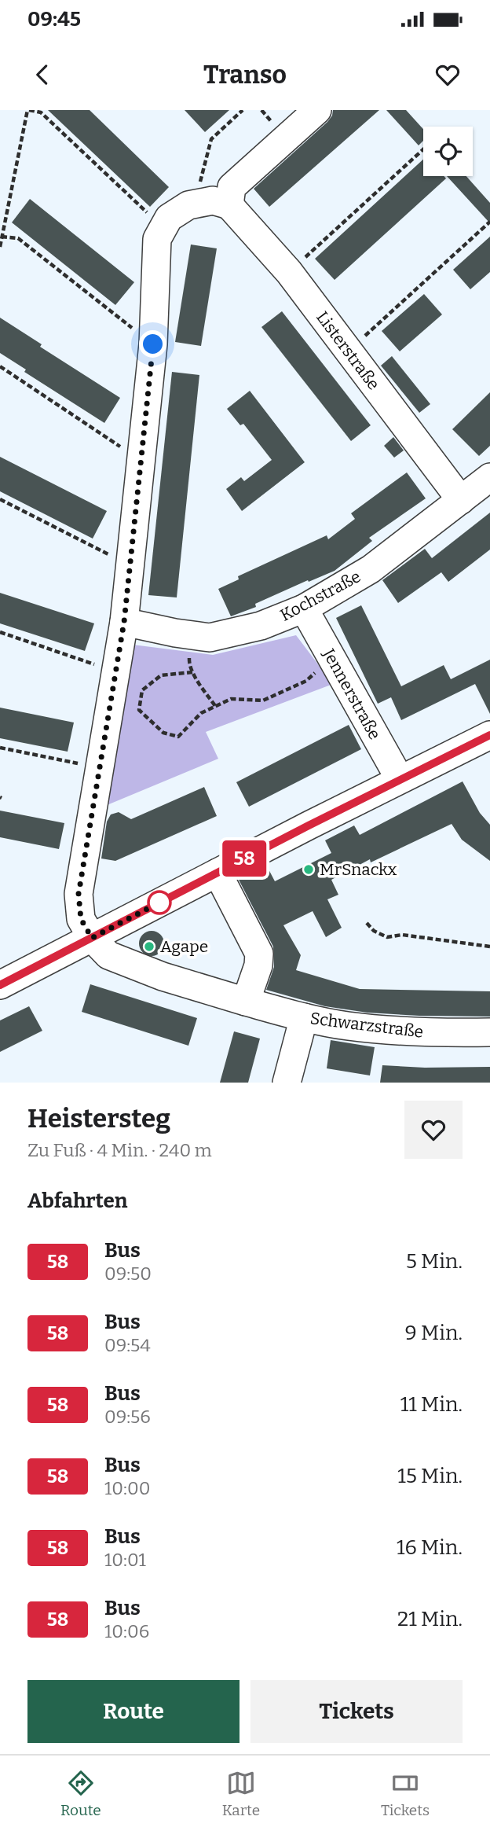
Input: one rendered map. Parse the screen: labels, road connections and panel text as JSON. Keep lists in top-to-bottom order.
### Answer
{
  "streets": {
    "street": [
      "Listerstraße",
      "Kochstraße",
      "Jennerstraße",
      "Schwarzstraße"
    ]
  },
  "crossings": [
    ["Listerstraße", "Kochstraße"],
    ["Kochstraße", "Jennerstraße"]
  ],
  "places": ["MrSnackx", "Agape"],
  "lines": ["bus line 58"],
  "page": {
    "status": "09:45",
    "header": "Transo",
    "on_map": "58",
    "heading": [
      ["Heistersteg", "Zu Fuß · 4 Min. · 240 m"],
      "Abfahrten"
    ],
    "list": [
      {
        "mark": "58",
        "name": "Bus",
        "note": "09:50",
        "value": "5 Min."
      },
      {
        "mark": "58",
        "name": "Bus",
        "note": "09:54",
        "value": "9 Min."
      },
      {
        "mark": "58",
        "name": "Bus",
        "note": "09:56",
        "value": "11 Min."
      },
      {
        "mark": "58",
        "name": "Bus",
        "note": "10:00",
        "value": "15 Min."
      },
      {
        "mark": "58",
        "name": "Bus",
        "note": "10:01",
        "value": "16 Min."
      },
      {
        "mark": "58",
        "name": "Bus",
        "note": "10:06",
        "value": "21 Min."
      }
    ],
    "buttons": ["Route", "Tickets"],
    "tabs": ["Route", "Karte", "Tickets"]
  }
}
